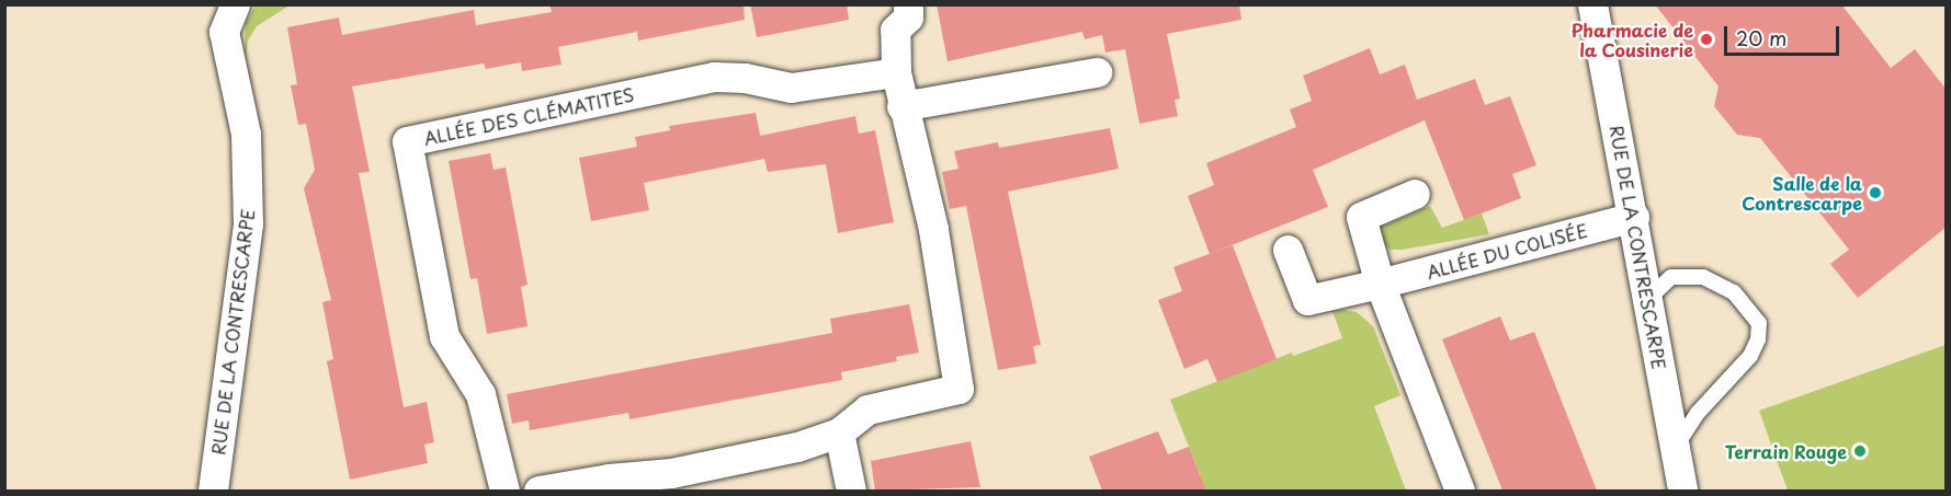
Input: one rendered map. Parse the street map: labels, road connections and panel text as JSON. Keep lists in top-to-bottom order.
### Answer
{
  "streets": {
    "street": ["ALLÉE DES CLÉMATITES", "RUE DE LA CONTRESCARPE", "ALLÉE DU COLISÉE"]
  },
  "crossings": [
    ["RUE DE LA CONTRESCARPE", "ALLÉE DU COLISÉE"]
  ],
  "places": ["Pharmacie de la Cousinerie", "Salle de la Contrescarpe", "Terrain Rouge"],
  "scale_bar": "20 m"
}
